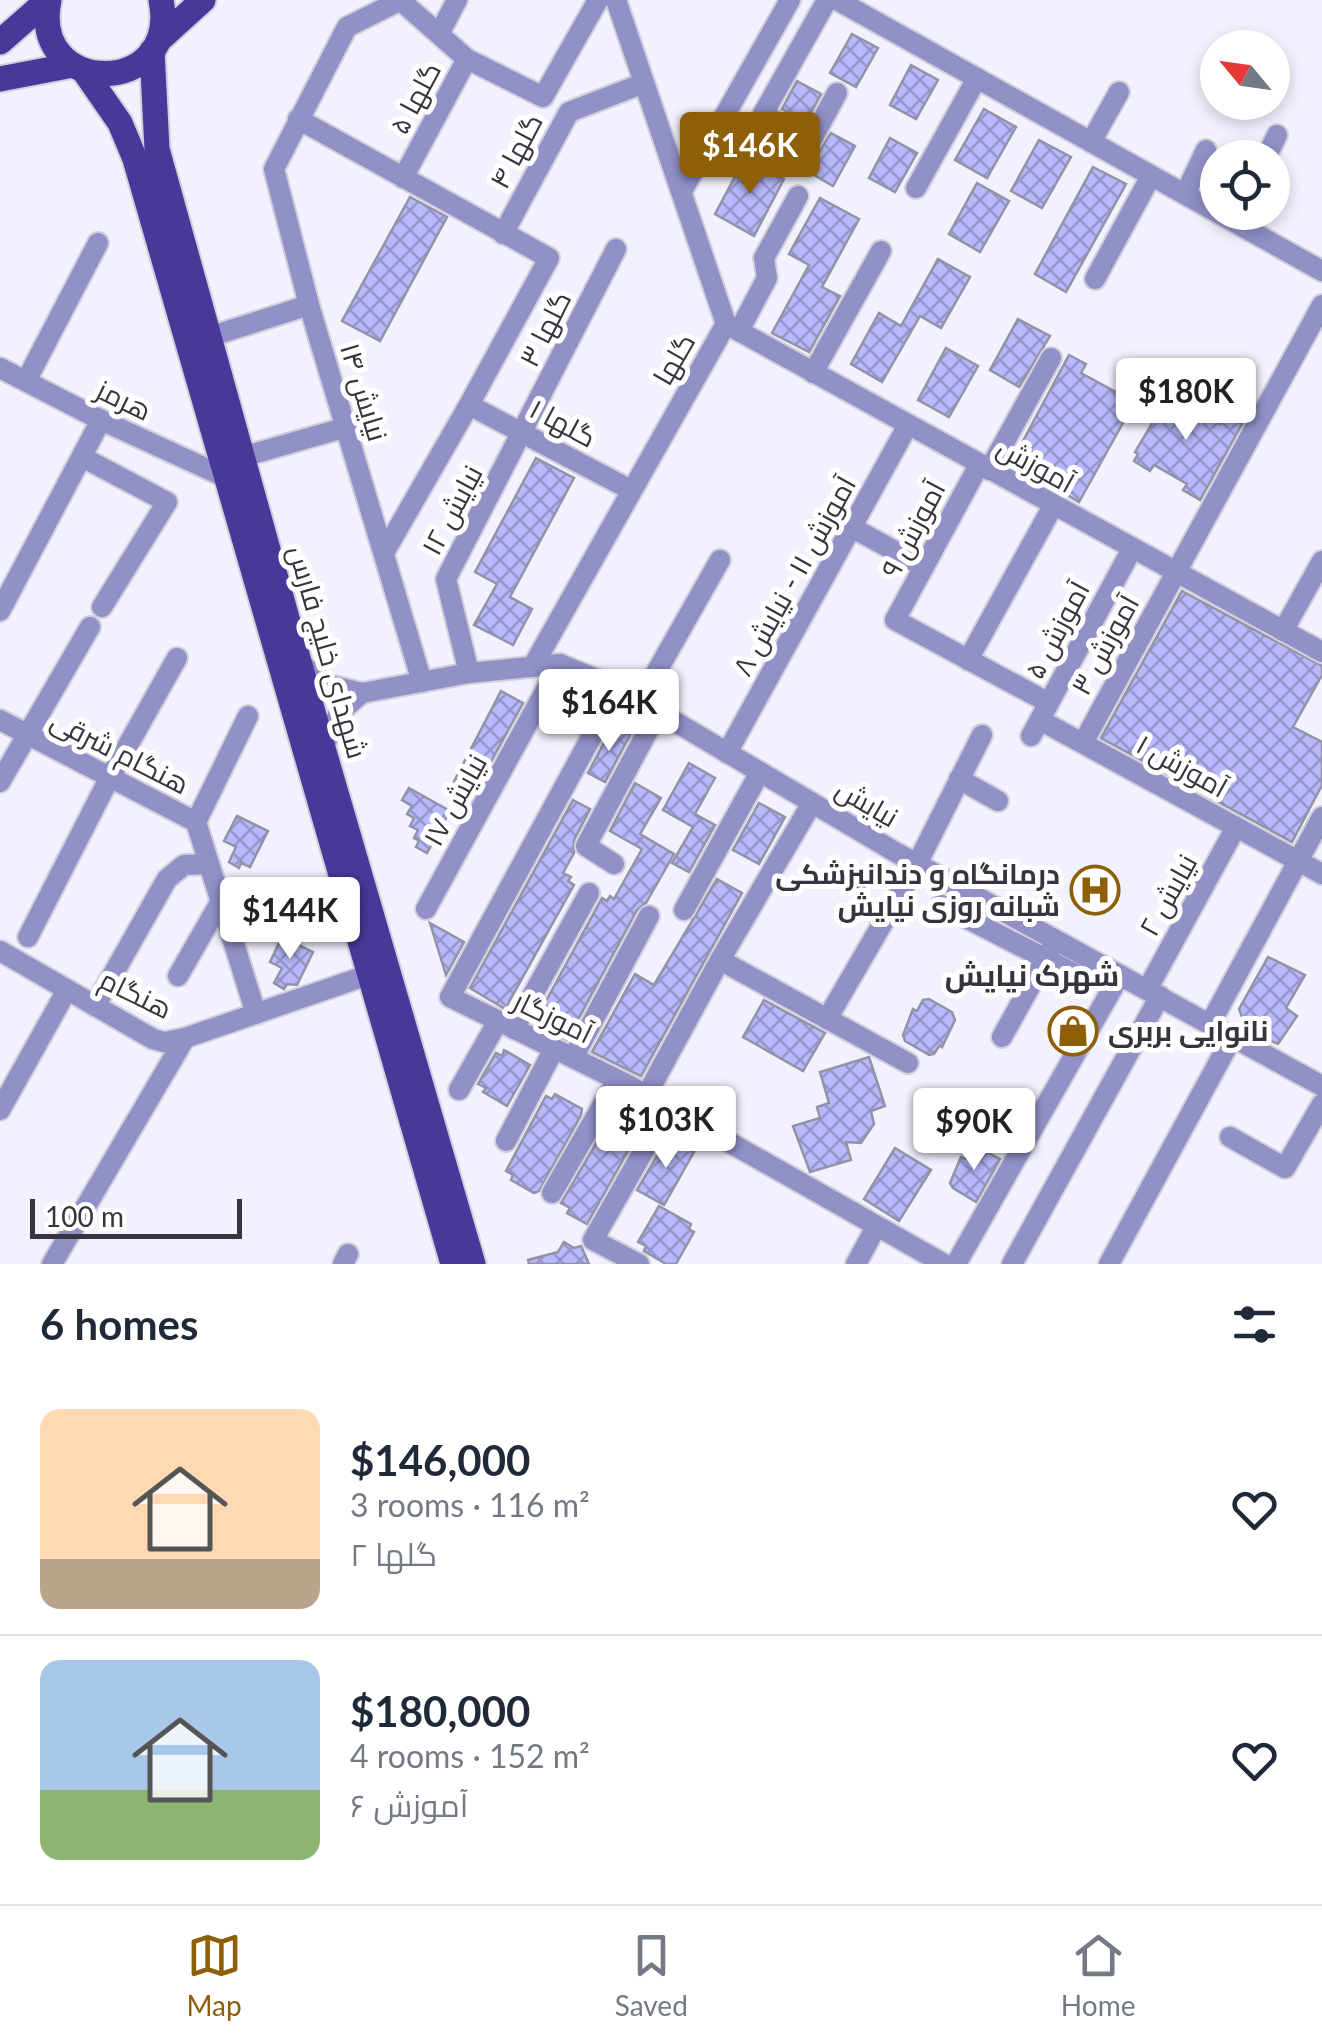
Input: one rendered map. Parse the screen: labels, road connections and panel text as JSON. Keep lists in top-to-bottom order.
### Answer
{
  "streets": {
    "main road": ["شهدای خلیج فارس"],
    "street": [
      "گلها ۵",
      "گلها ۴",
      "گلها ۳",
      "گلها",
      "نیایش ۱۴",
      "هرمز",
      "گلها ۱",
      "آموزش",
      "نیایش ۱۲",
      "آموزش ۹",
      "آموزش ۱۱ - نیایش ۸",
      "آموزش ۵",
      "آموزش ۳",
      "هنگام شرقی",
      "آموزش ۱",
      "نیایش ۱۷",
      "نیایش",
      "نیایش ۲",
      "هنگام",
      "آموزگار"
    ]
  },
  "crossings": [
    ["گلها ۵", "گلها ۴"],
    ["گلها ۴", "گلها"],
    ["گلها ۳", "گلها ۱"],
    ["گلها ۳", "نیایش ۱۲"],
    ["گلها", "گلها ۱"],
    ["گلها", "آموزش"],
    ["گلها", "نیایش"],
    ["نیایش ۱۴", "نیایش"],
    ["هرمز", "شهدای خلیج فارس"],
    ["گلها ۱", "نیایش ۱۲"],
    ["آموزش", "آموزش ۹"],
    ["آموزش", "آموزش ۱۱ - نیایش ۸"],
    ["آموزش", "آموزش ۵"],
    ["آموزش", "آموزش ۳"],
    ["نیایش ۱۲", "نیایش"],
    ["آموزش ۹", "آموزش ۱"],
    ["آموزش ۱۱ - نیایش ۸", "نیایش"],
    ["آموزش ۵", "آموزش ۱"],
    ["آموزش ۳", "آموزش ۱"],
    ["شهدای خلیج فارس", "نیایش"],
    ["شهدای خلیج فارس", "هنگام"],
    ["هنگام شرقی", "هنگام"],
    ["آموزش ۱", "نیایش ۲"],
    ["نیایش ۱۷", "نیایش"],
    ["نیایش", "نیایش ۲"],
    ["نیایش", "آموزگار"]
  ],
  "districts": ["شهرک نیایش"],
  "places": {
    "hospital": ["درمانگاه و دندانپزشکی شبانه روزی نیایش"],
    "shop": ["نانوایی بربری"]
  },
  "scale_bar": "100 m",
  "north": "top left",
  "page": {
    "price": [
      "$146K",
      "$180K",
      "$164K",
      "$144K",
      "$103K",
      "$90K"
    ],
    "scale": "100 m",
    "heading": "6 homes",
    "list": [
      {
        "name": "$146,000",
        "note": "3 rooms · 116 m² · گلها ۲"
      },
      {
        "name": "$180,000",
        "note": "4 rooms · 152 m² · آموزش ۶"
      }
    ],
    "tabs": ["Map", "Saved", "Home"]
  }
}
